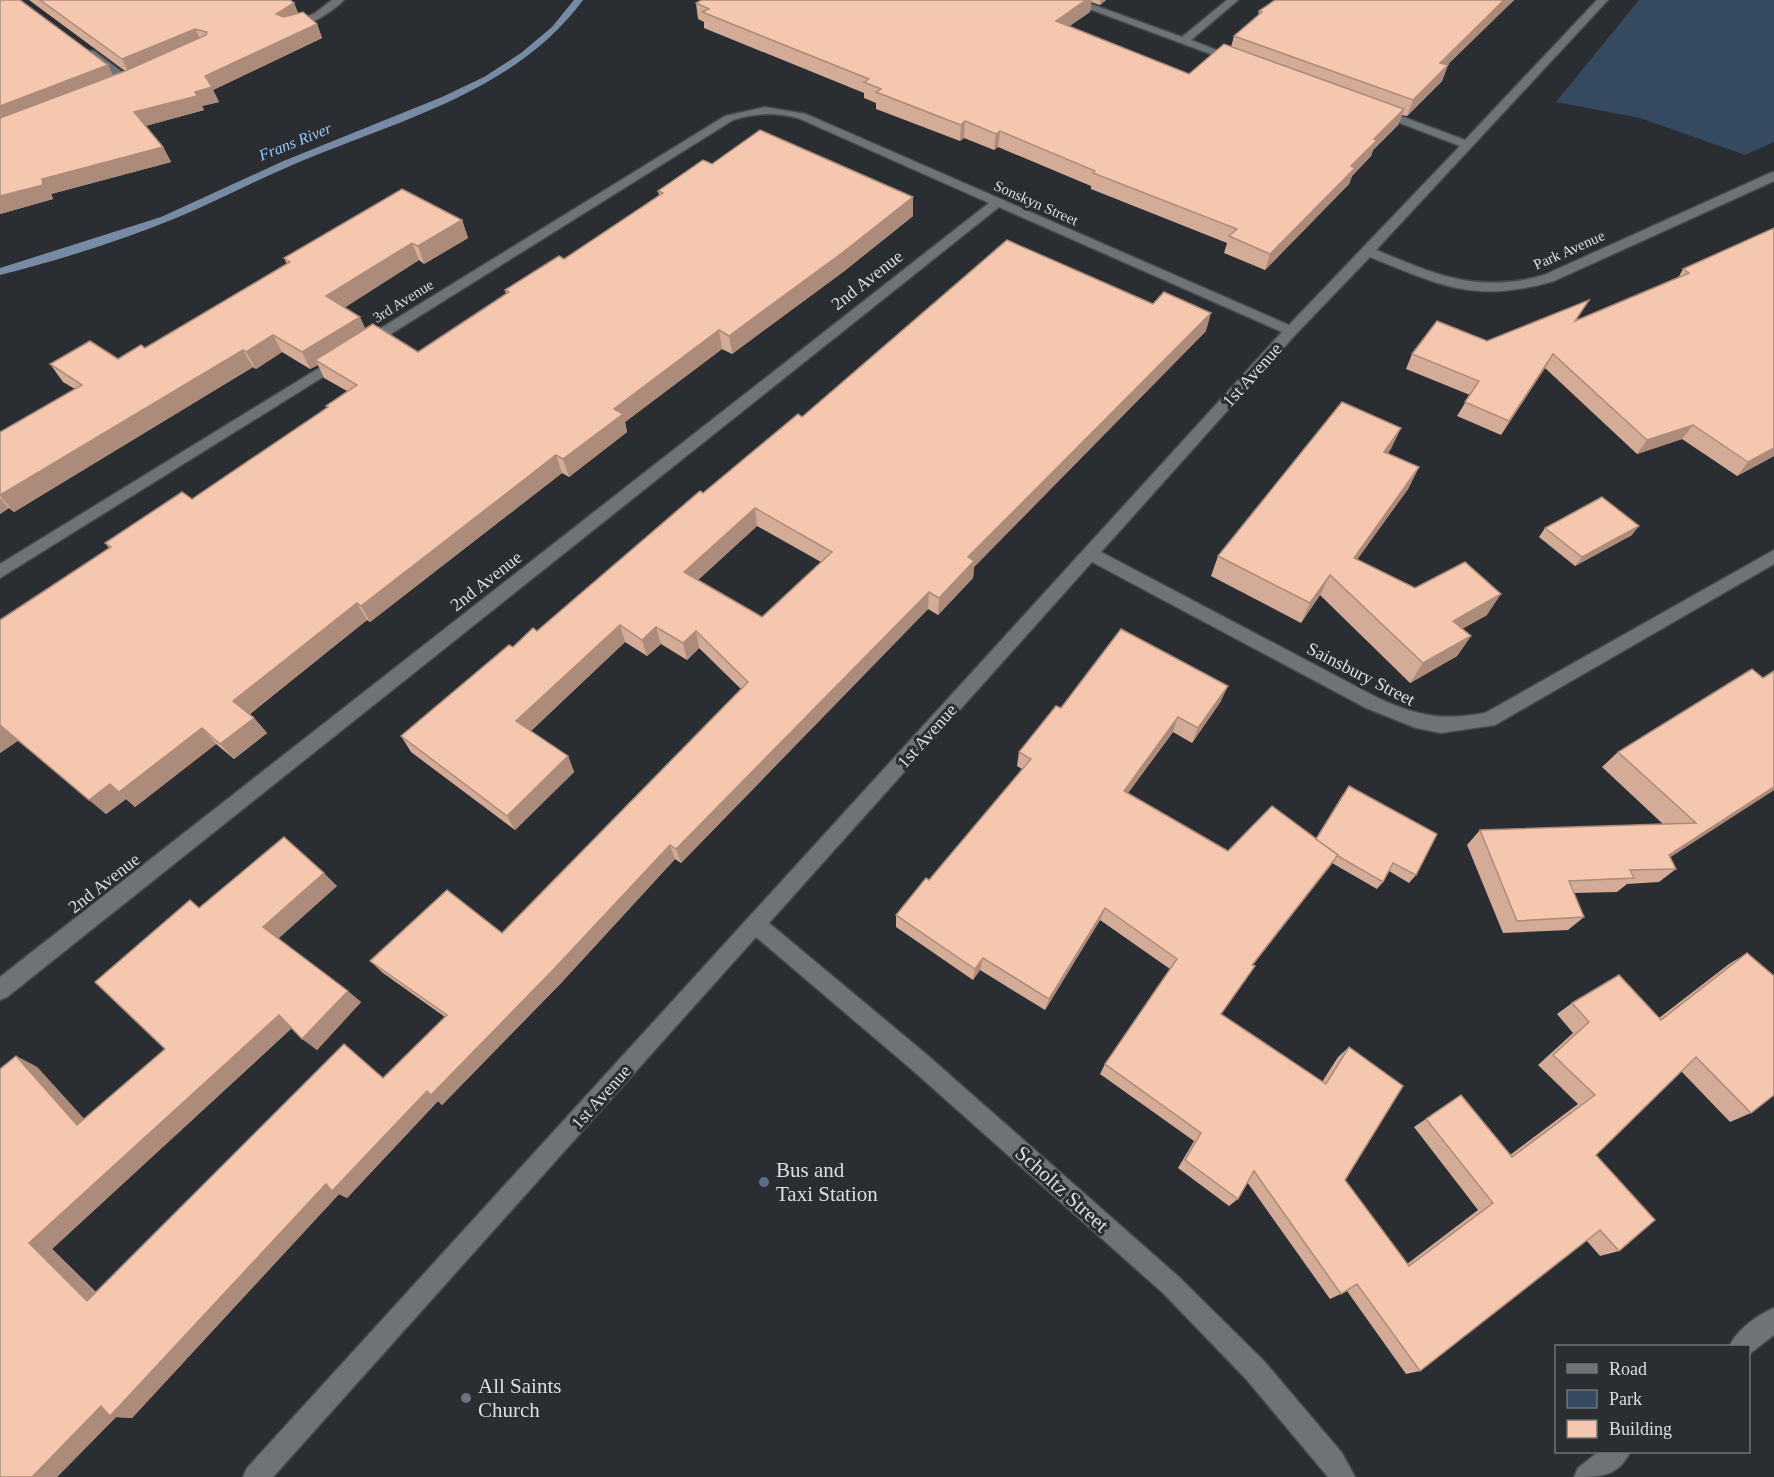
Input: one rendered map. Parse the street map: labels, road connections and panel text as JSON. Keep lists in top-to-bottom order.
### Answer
{
  "streets": {
    "street": [
      "Sonskyn Street",
      "Park Avenue",
      "2nd Avenue",
      "3rd Avenue",
      "1st Avenue",
      "Sainsbury Street",
      "Scholtz Street"
    ]
  },
  "crossings": [
    ["Sonskyn Street", "2nd Avenue"],
    ["Sonskyn Street", "3rd Avenue"],
    ["Sonskyn Street", "1st Avenue"],
    ["Park Avenue", "1st Avenue"],
    ["1st Avenue", "Sainsbury Street"],
    ["1st Avenue", "Scholtz Street"]
  ],
  "water": ["Frans River"],
  "places": ["Bus and Taxi Station", "All Saints Church"],
  "legend": ["Road", "Park", "Building"]
}
